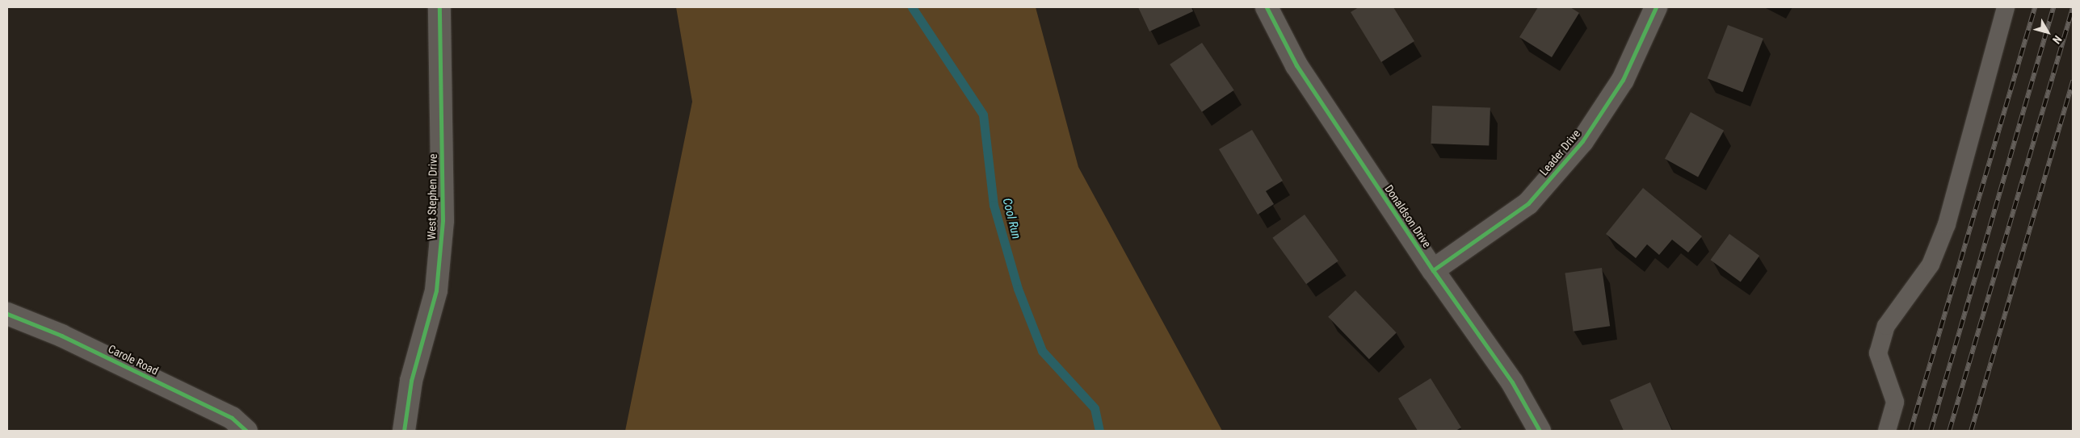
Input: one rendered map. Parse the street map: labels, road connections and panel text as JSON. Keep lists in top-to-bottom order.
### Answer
{
  "streets": {
    "street": [
      "Leader Drive",
      "West Stephen Drive",
      "Donaldson Drive",
      "Carole Road"
    ]
  },
  "crossings": [
    ["Leader Drive", "Donaldson Drive"]
  ],
  "water": ["Cool Run"],
  "north": "bottom right"
}
